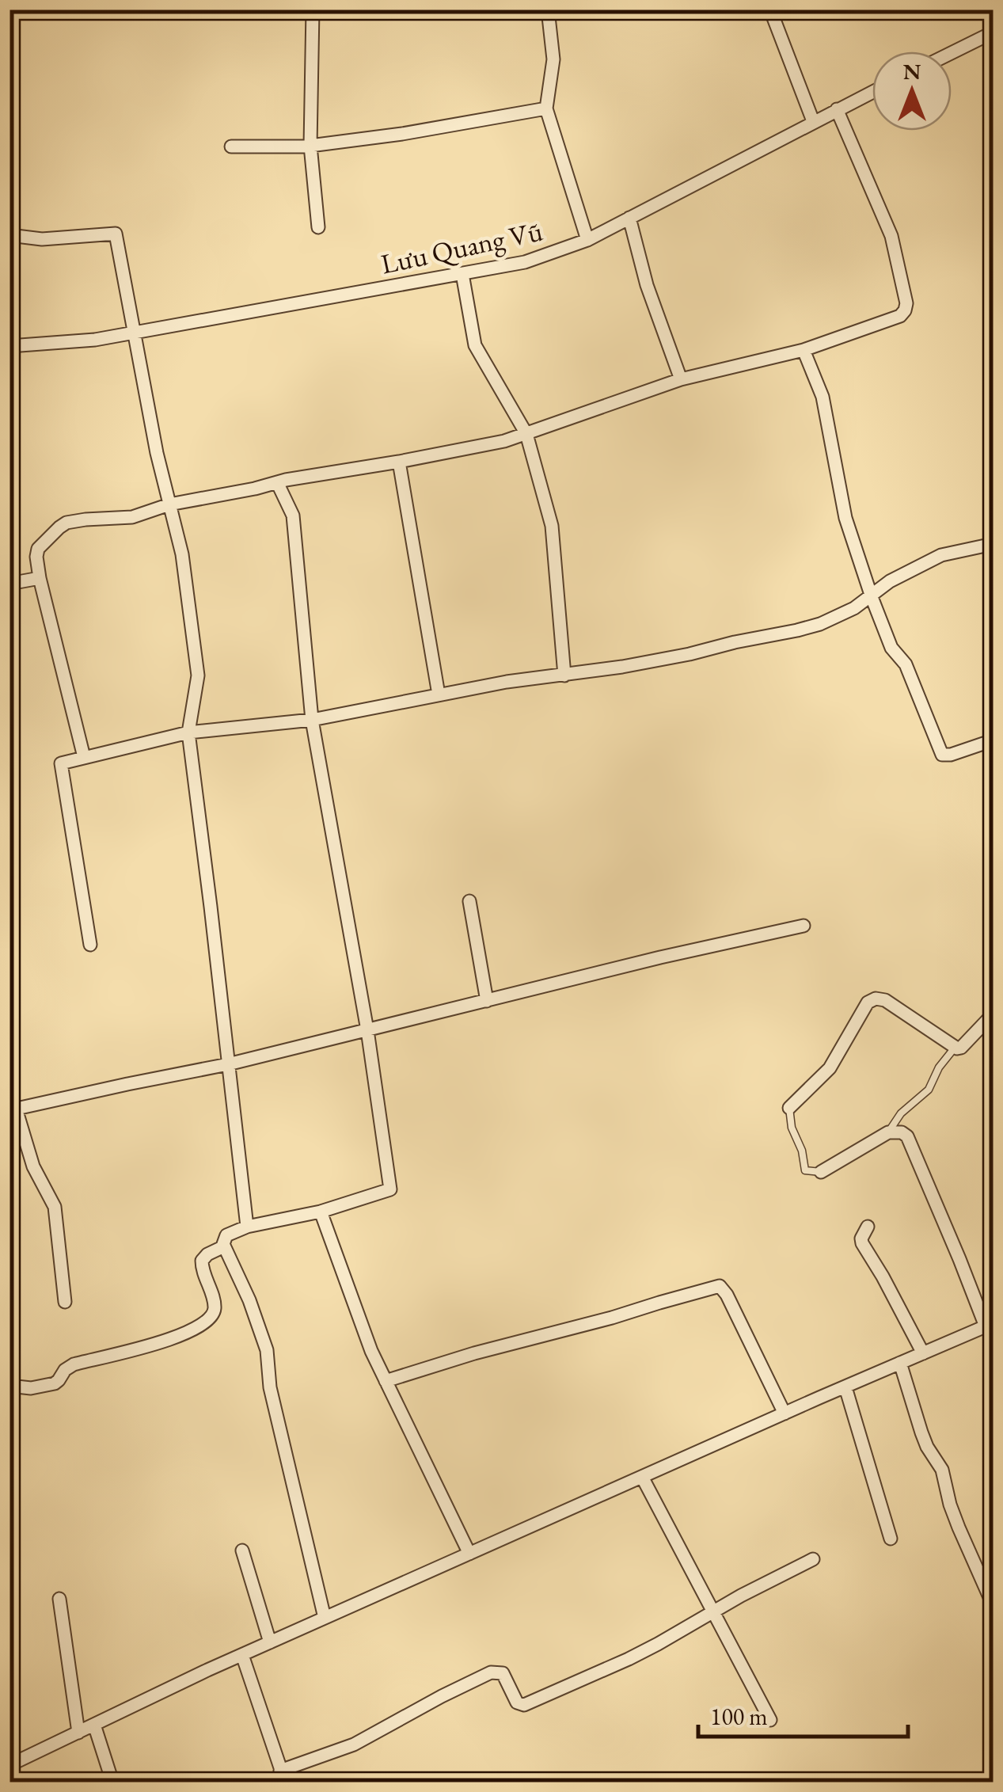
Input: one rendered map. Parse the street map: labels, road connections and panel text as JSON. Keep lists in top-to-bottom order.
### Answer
{
  "streets": {
    "street": ["Lưu Quang Vũ"]
  },
  "scale_bar": "100 m",
  "north": "top"
}
